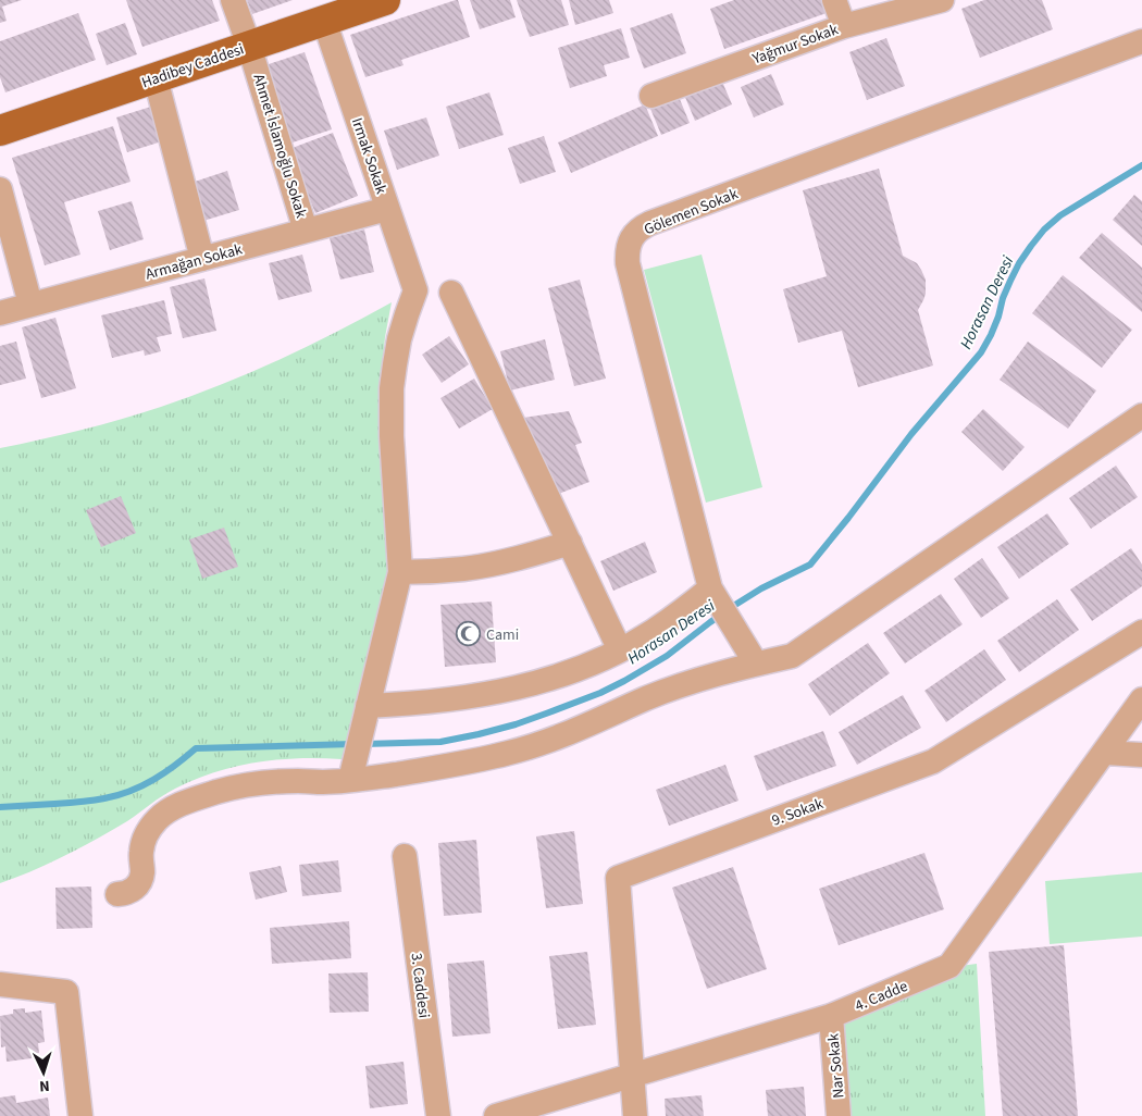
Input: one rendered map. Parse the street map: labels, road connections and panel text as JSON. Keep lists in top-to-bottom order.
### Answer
{
  "streets": {
    "main road": ["Hadibey Caddesi"],
    "street": [
      "Yağmur Sokak",
      "Ahmet İslamoğlu Sokak",
      "Irmak Sokak",
      "Gölemen Sokak",
      "Armağan Sokak",
      "9. Sokak",
      "3. Caddesi",
      "4. Cadde",
      "Nar Sokak"
    ]
  },
  "crossings": [
    ["Hadibey Caddesi", "Ahmet İslamoğlu Sokak"],
    ["Hadibey Caddesi", "Irmak Sokak"],
    ["Ahmet İslamoğlu Sokak", "Armağan Sokak"],
    ["Irmak Sokak", "Armağan Sokak"],
    ["9. Sokak", "4. Cadde"],
    ["4. Cadde", "Nar Sokak"]
  ],
  "water": ["Horasan Deresi"],
  "places": {
    "mosque": ["Cami"]
  },
  "north": "bottom"
}
